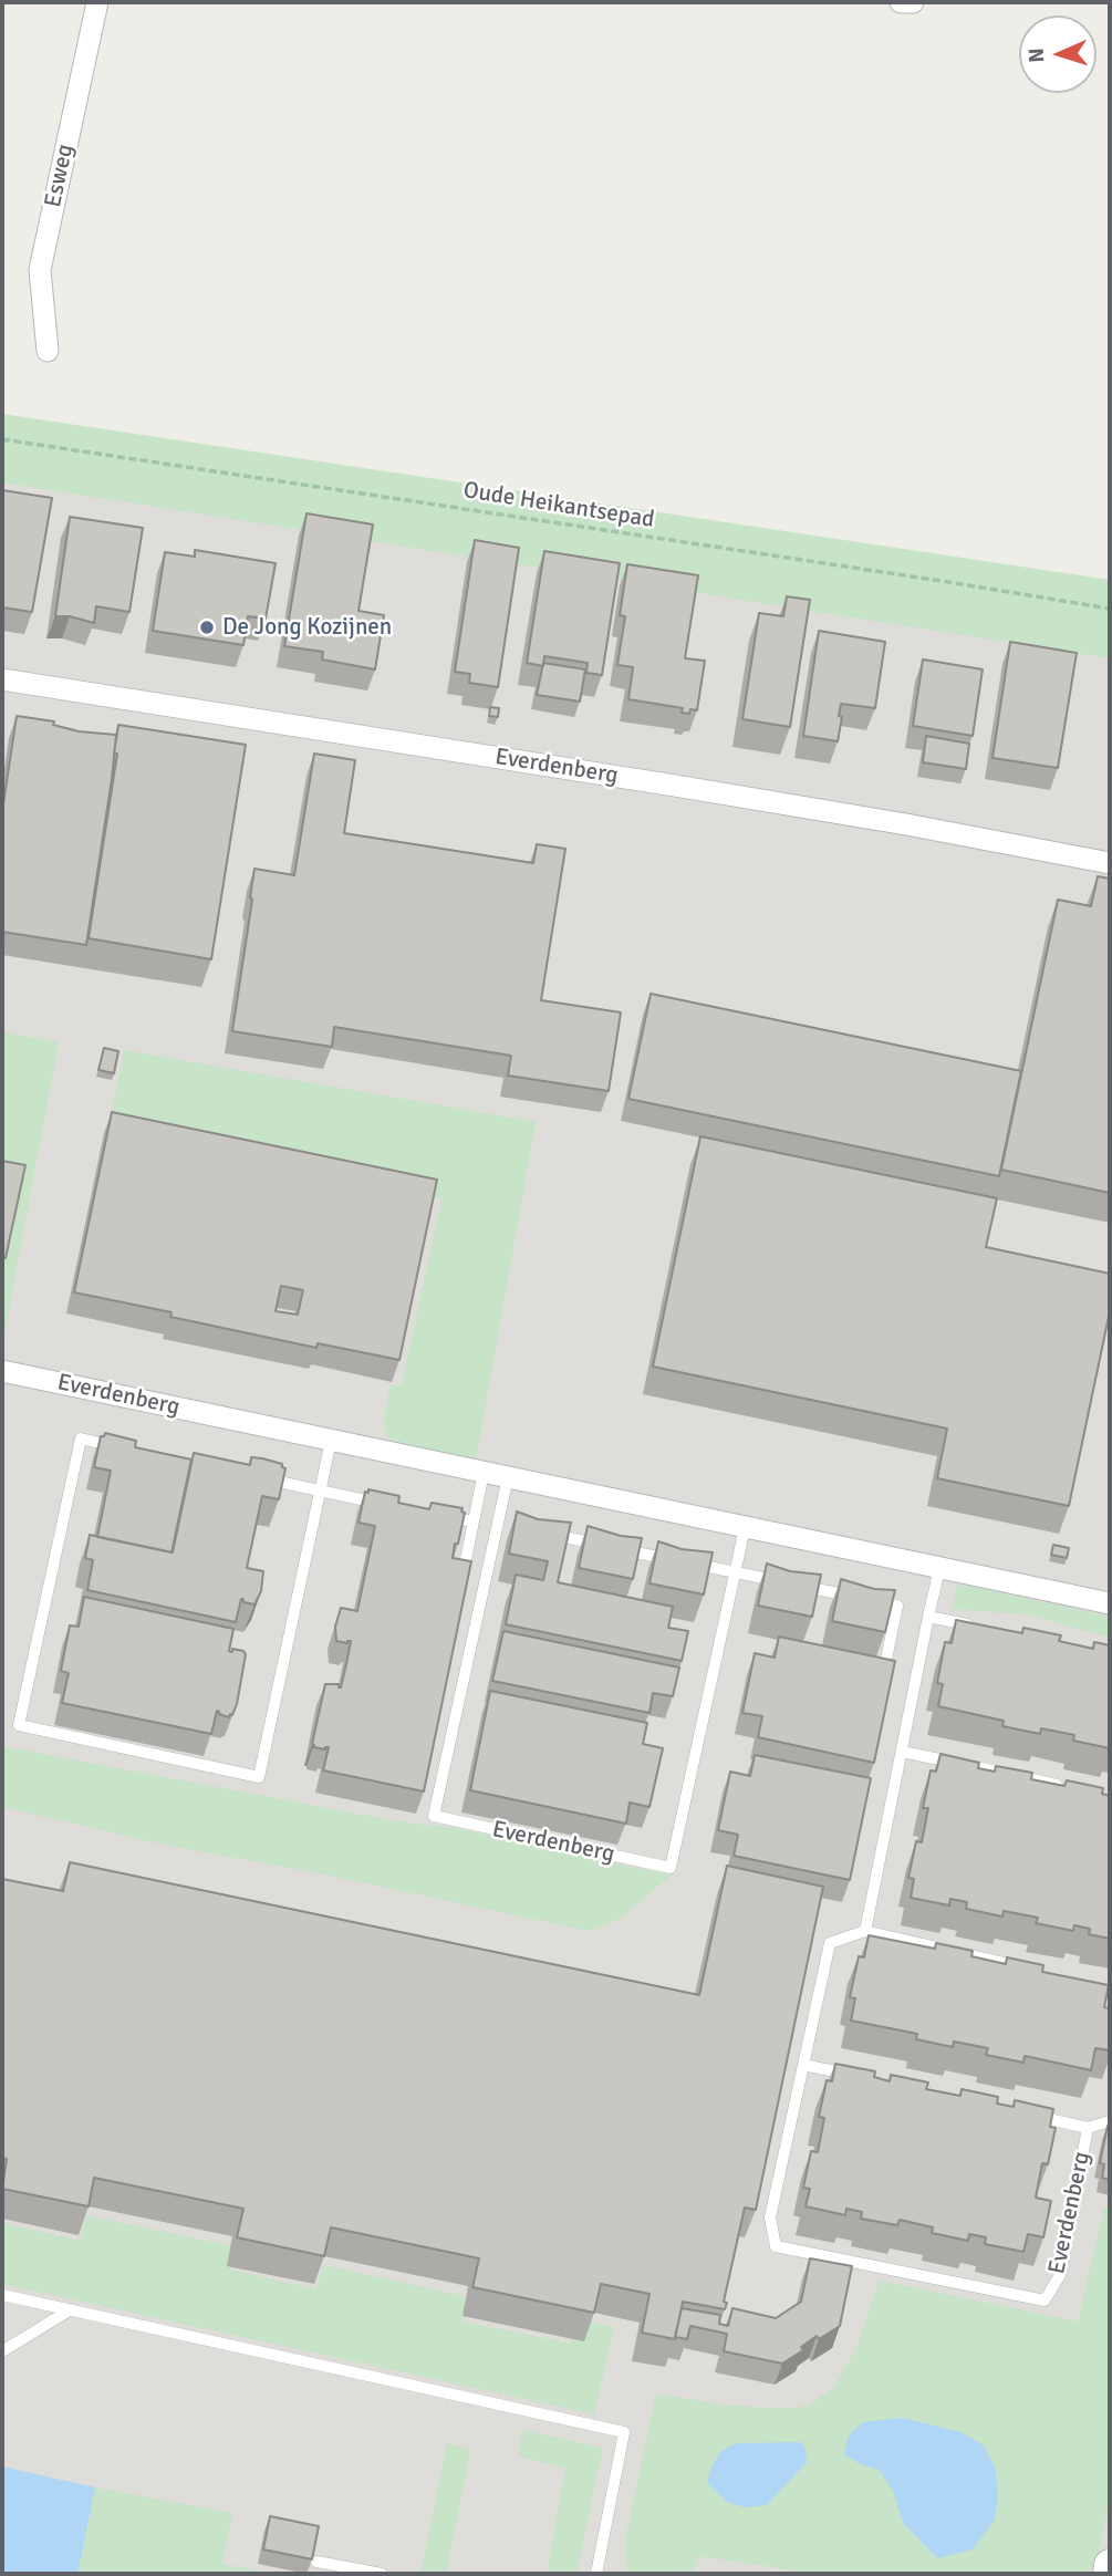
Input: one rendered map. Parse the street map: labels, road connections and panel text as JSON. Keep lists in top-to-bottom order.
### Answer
{
  "streets": {
    "street": ["Esweg", "Everdenberg"],
    "path": ["Oude Heikantsepad"]
  },
  "places": ["De Jong Kozijnen"],
  "north": "left"
}
